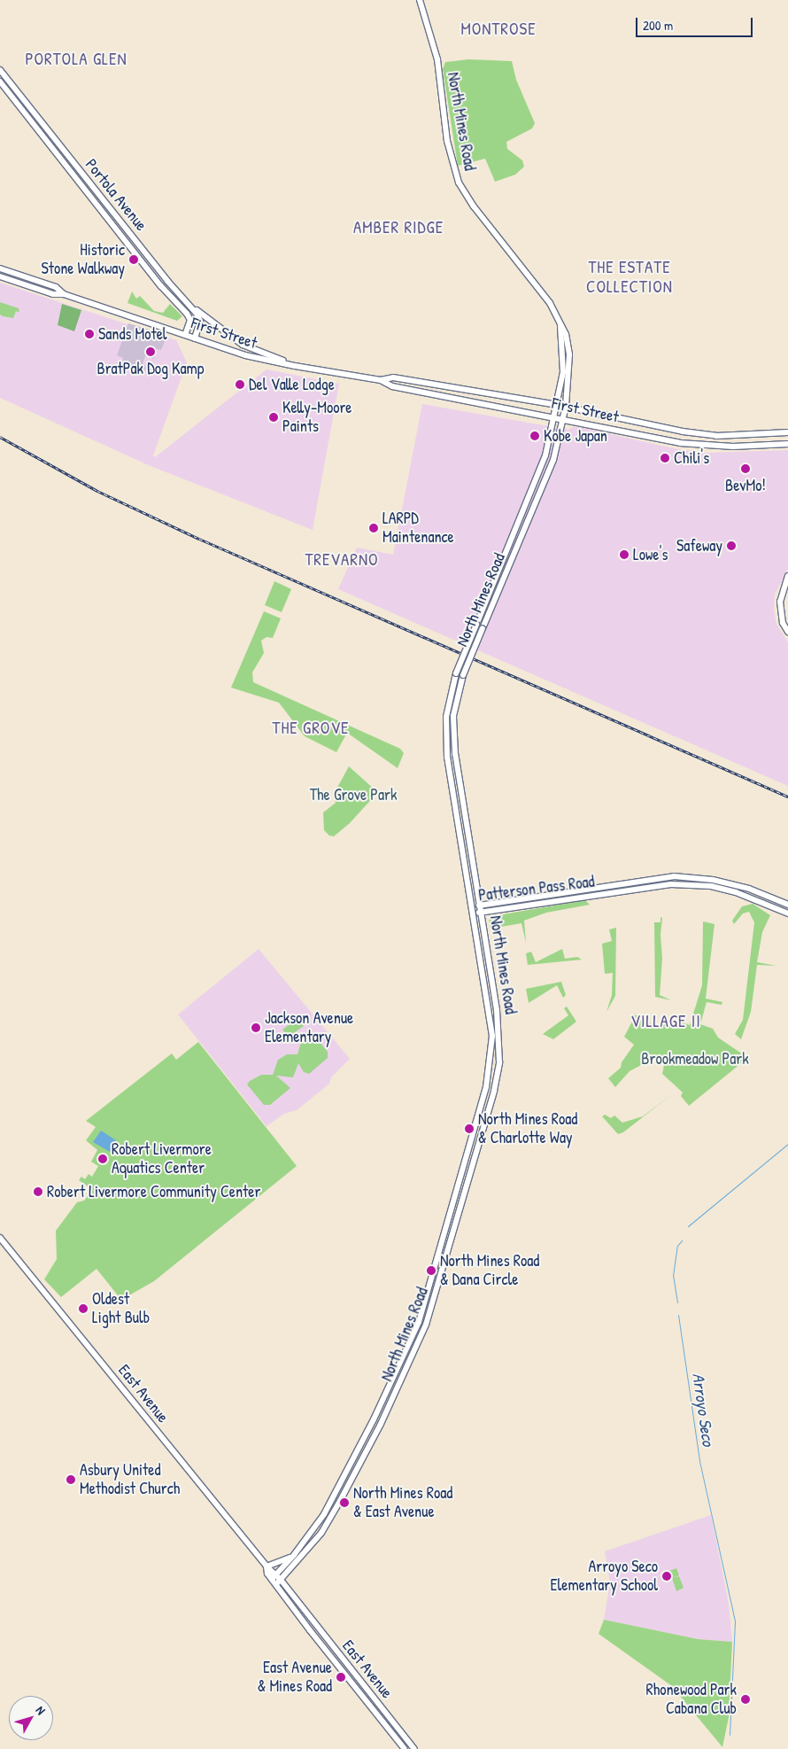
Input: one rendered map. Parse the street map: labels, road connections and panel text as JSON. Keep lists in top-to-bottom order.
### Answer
{
  "streets": {
    "main road": [
      "North Mines Road",
      "Portola Avenue",
      "First Street",
      "Patterson Pass Road",
      "East Avenue"
    ]
  },
  "crossings": [
    ["North Mines Road", "First Street"],
    ["North Mines Road", "Patterson Pass Road"],
    ["North Mines Road", "East Avenue"],
    ["Portola Avenue", "First Street"]
  ],
  "districts": [
    "MONTROSE",
    "PORTOLA GLEN",
    "AMBER RIDGE",
    "THE ESTATE COLLECTION",
    "TREVARNO",
    "THE GROVE",
    "VILLAGE II"
  ],
  "water": ["Arroyo Seco"],
  "parks": ["The Grove Park", "Brookmeadow Park"],
  "places": [
    "Historic Stone Walkway",
    "Sands Motel",
    "BratPak Dog Kamp",
    "Del Valle Lodge",
    "Kelly-Moore Paints",
    "Kobe Japan",
    "Chili's",
    "BevMo!",
    "LARPD Maintenance",
    "Safeway",
    "Lowe's",
    "Jackson Avenue Elementary",
    "North Mines Road & Charlotte Way",
    "Robert Livermore Aquatics Center",
    "Robert Livermore Community Center",
    "North Mines Road & Dana Circle",
    "Oldest Light Bulb",
    "Asbury United Methodist Church",
    "North Mines Road & East Avenue",
    "Arroyo Seco Elementary School",
    "East Avenue & Mines Road",
    "Rhonewood Park Cabana Club"
  ],
  "scale_bar": "200 m",
  "north": "top right"
}
